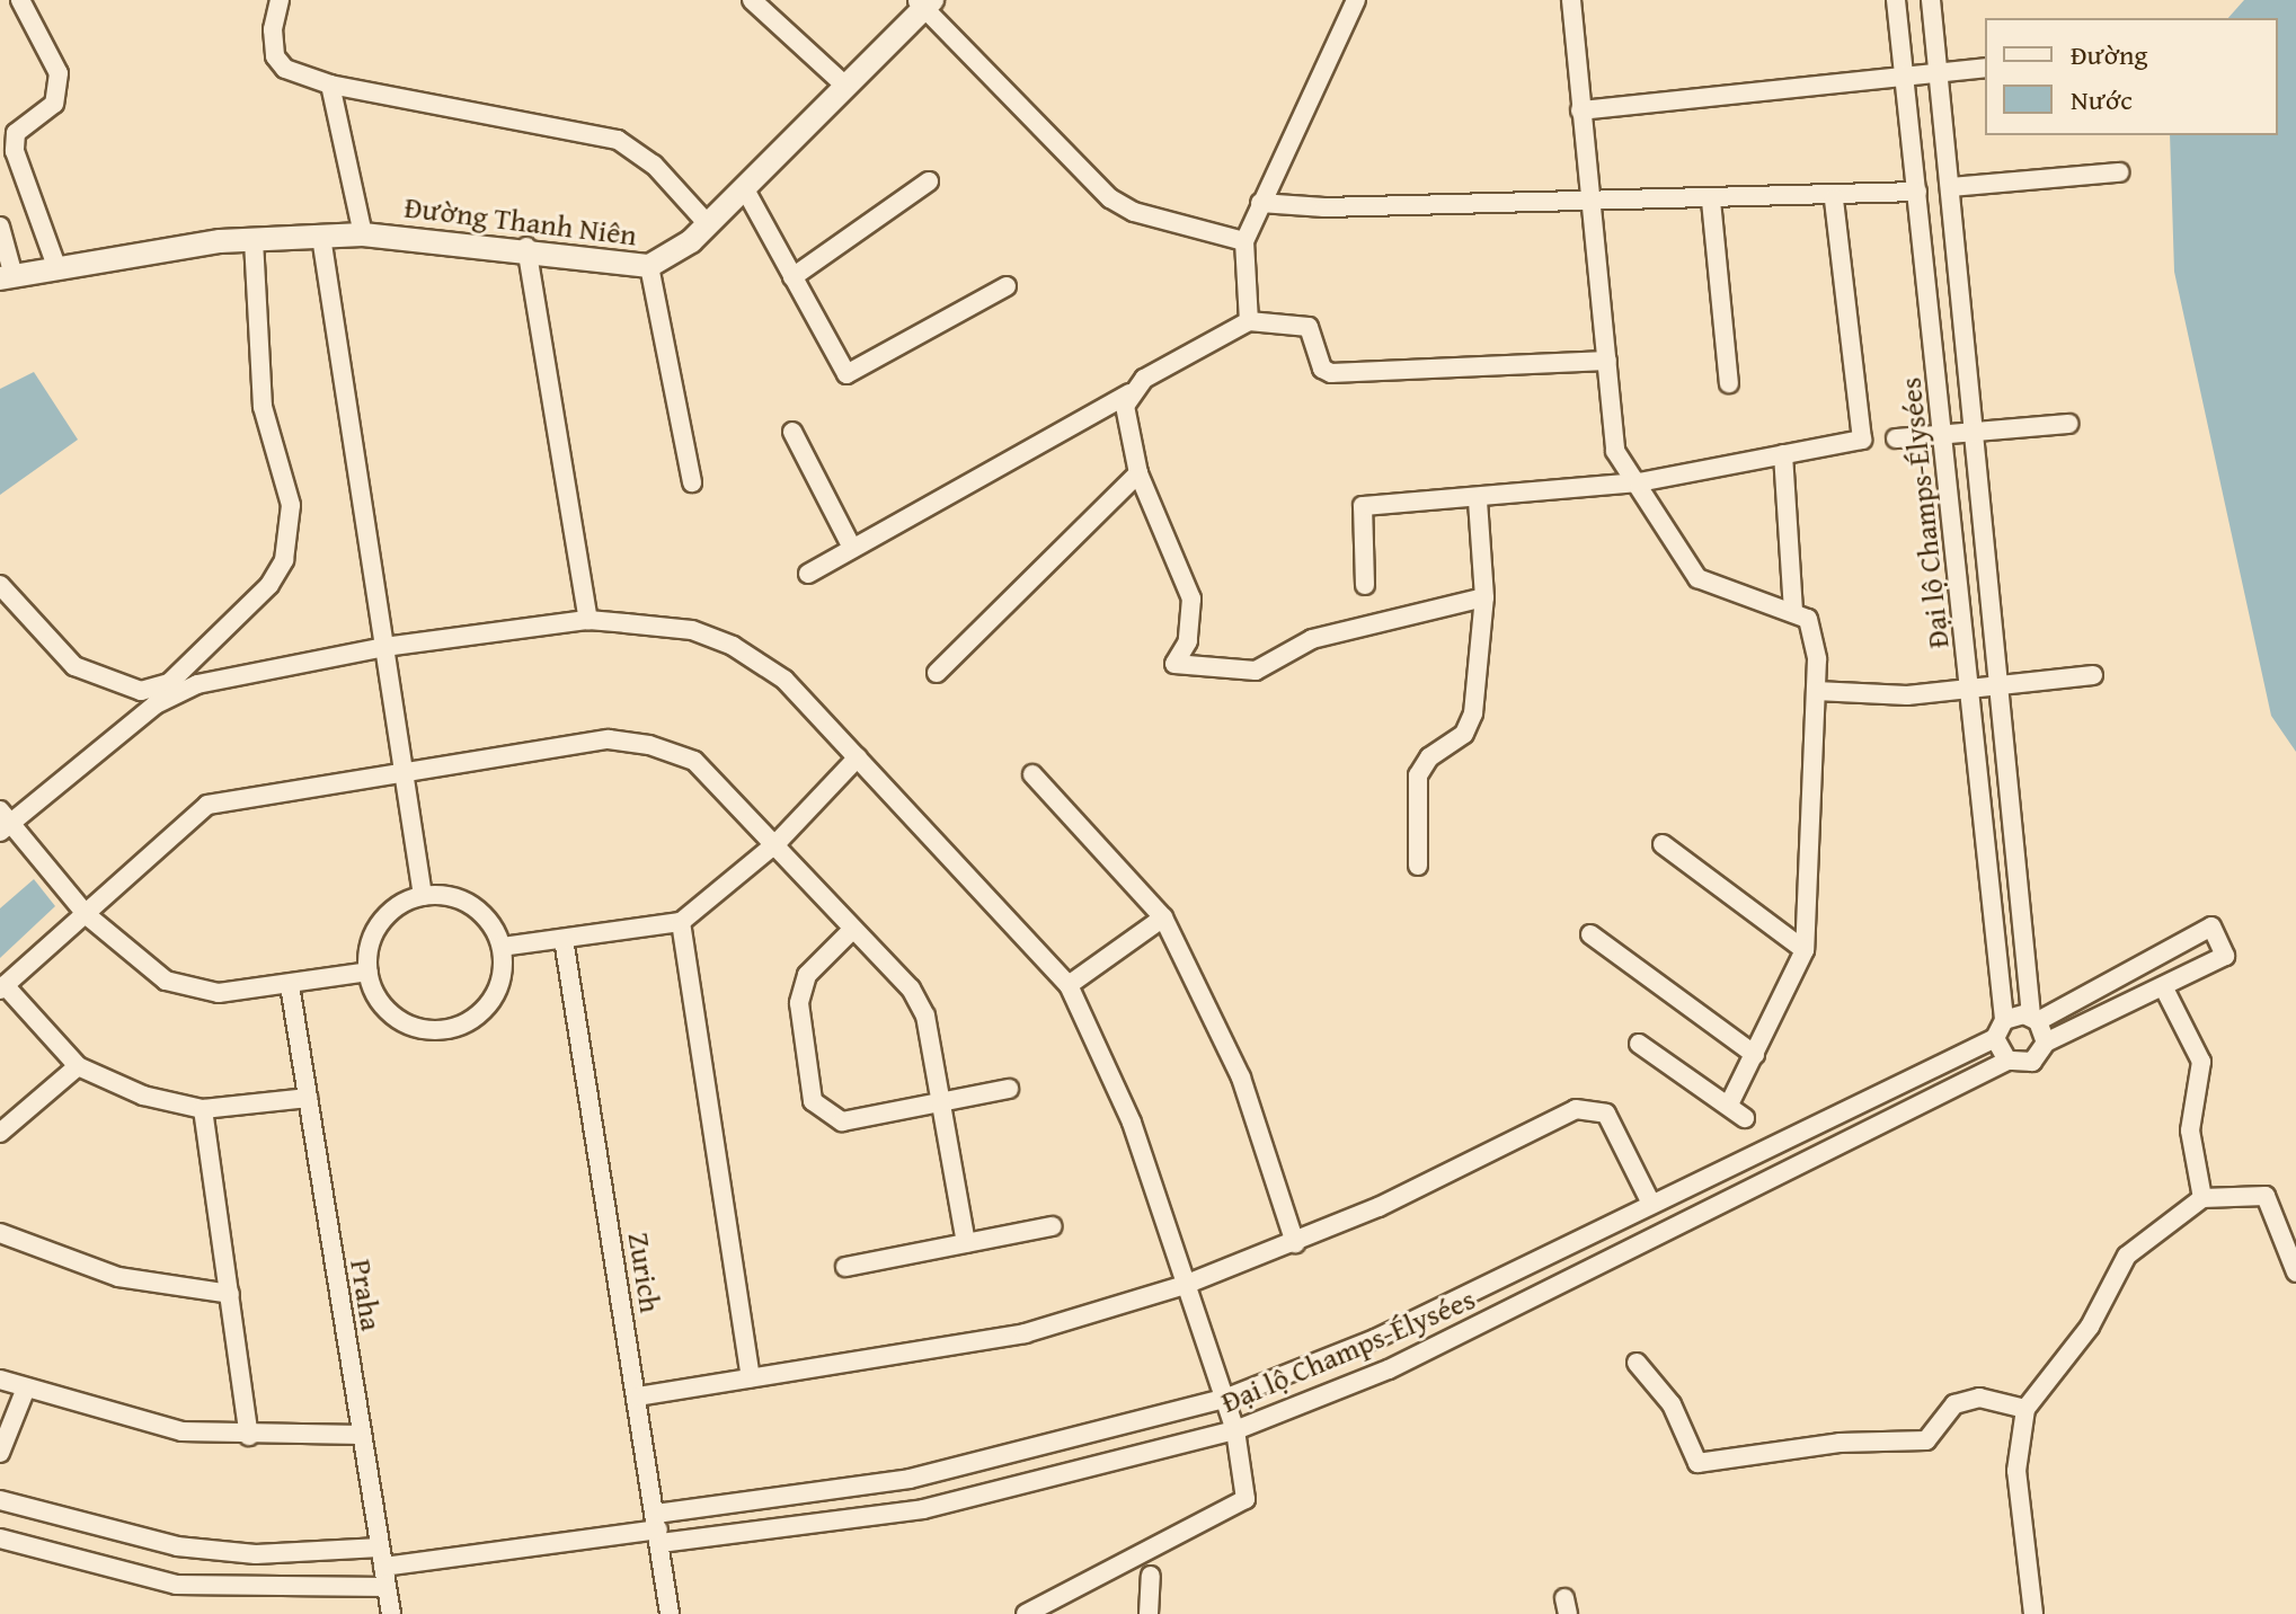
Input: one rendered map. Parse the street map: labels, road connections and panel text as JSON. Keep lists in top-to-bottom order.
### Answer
{
  "streets": {
    "street": [
      "Đường Thanh Niên",
      "Đại lộ Champs-Élysées",
      "Zurich",
      "Praha"
    ]
  },
  "crossings": [
    ["Đại lộ Champs-Élysées", "Zurich"],
    ["Đại lộ Champs-Élysées", "Praha"]
  ],
  "legend": ["Đường", "Nước"]
}
